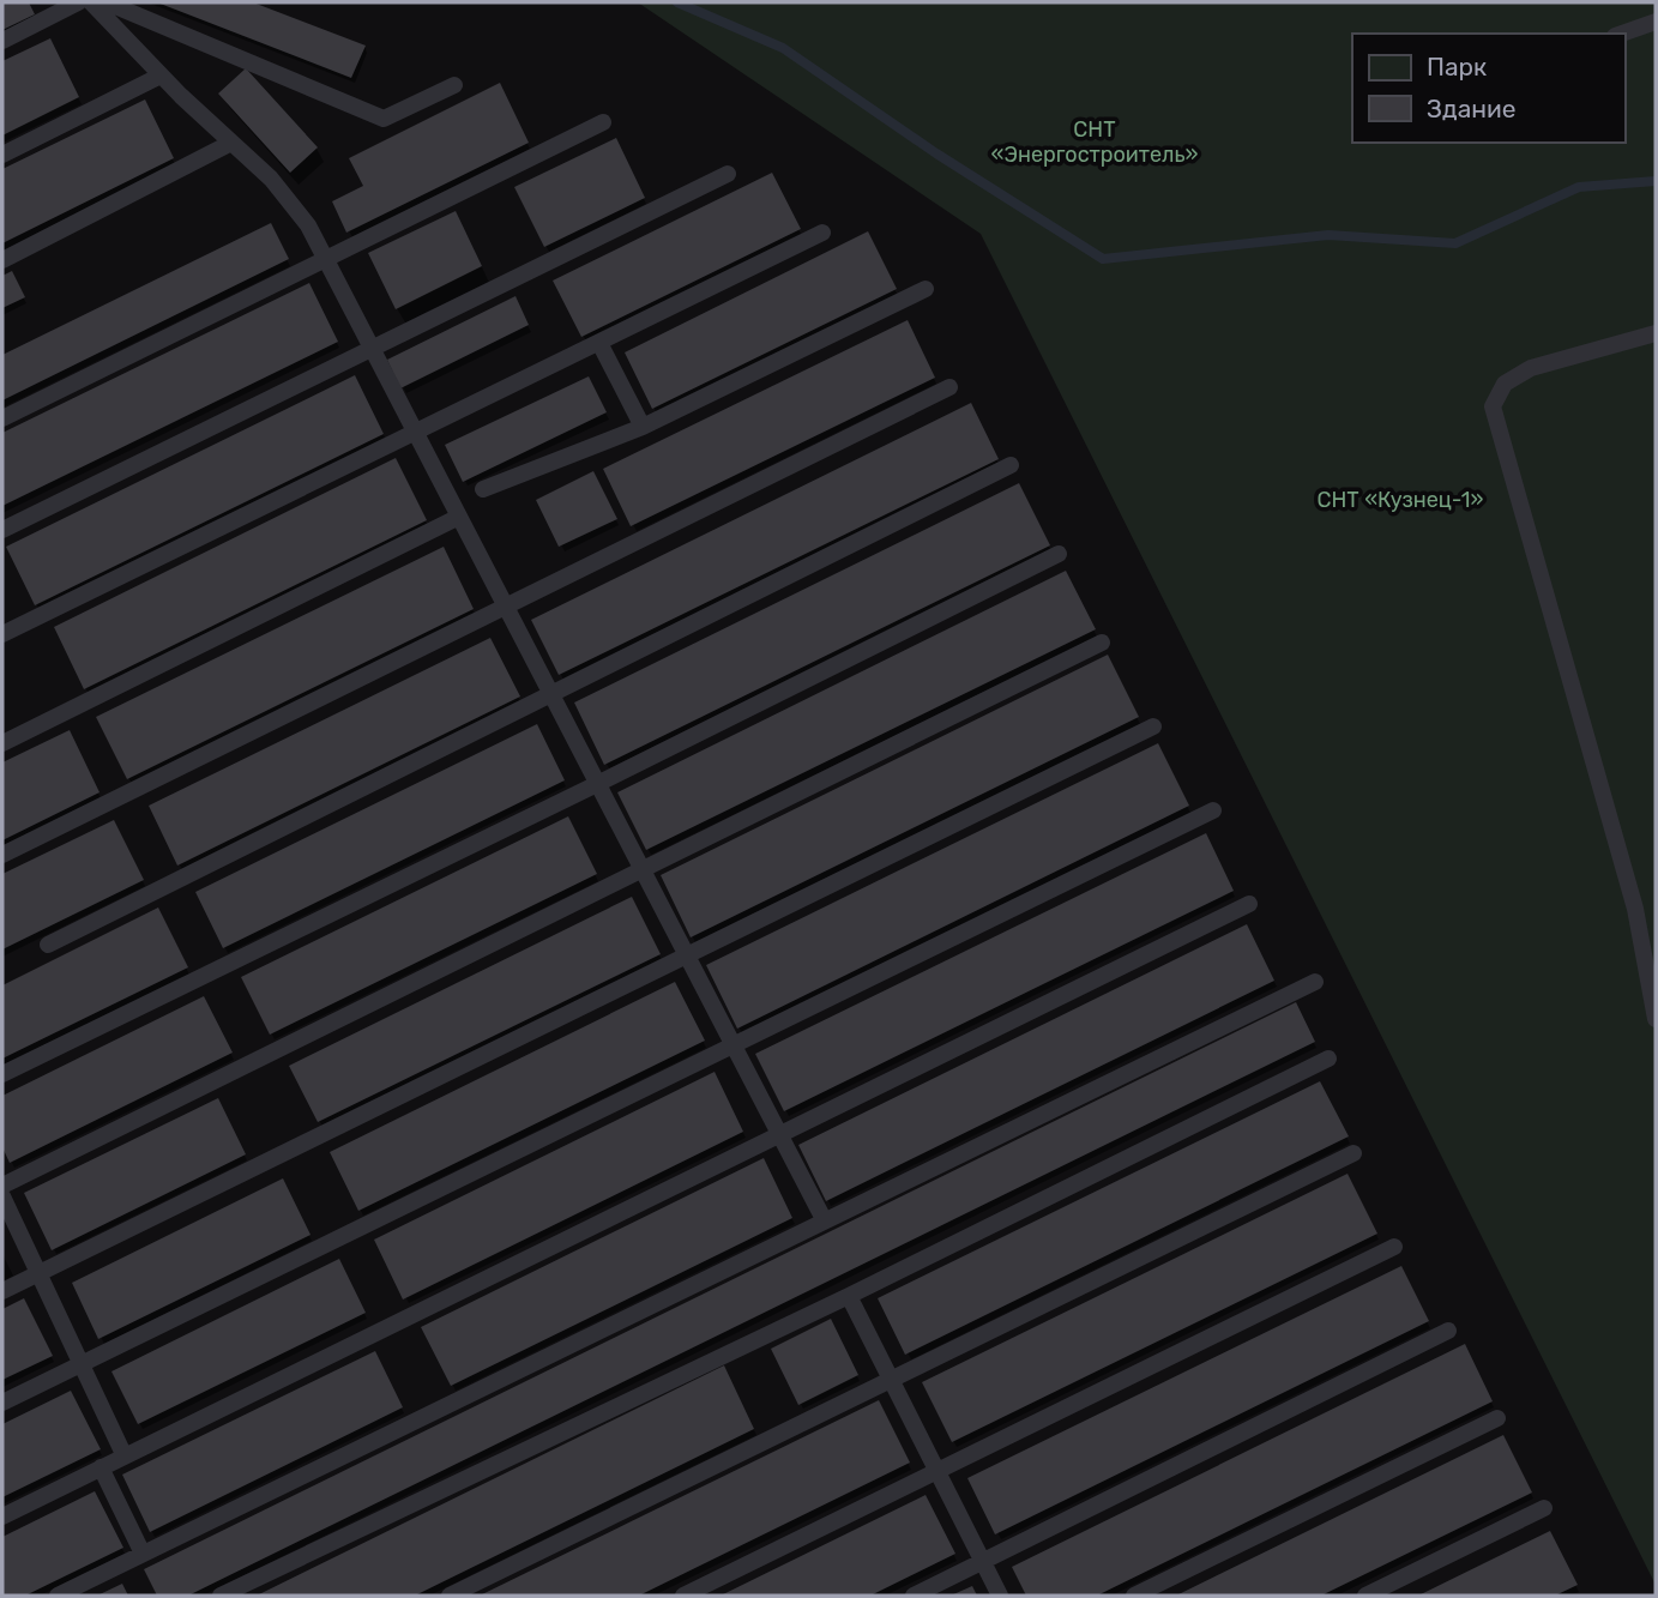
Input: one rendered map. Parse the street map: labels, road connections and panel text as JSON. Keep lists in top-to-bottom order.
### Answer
{
  "parks": ["СНТ «Энергостроитель»", "СНТ «Кузнец-1»"],
  "legend": ["Парк", "Здание"]
}
